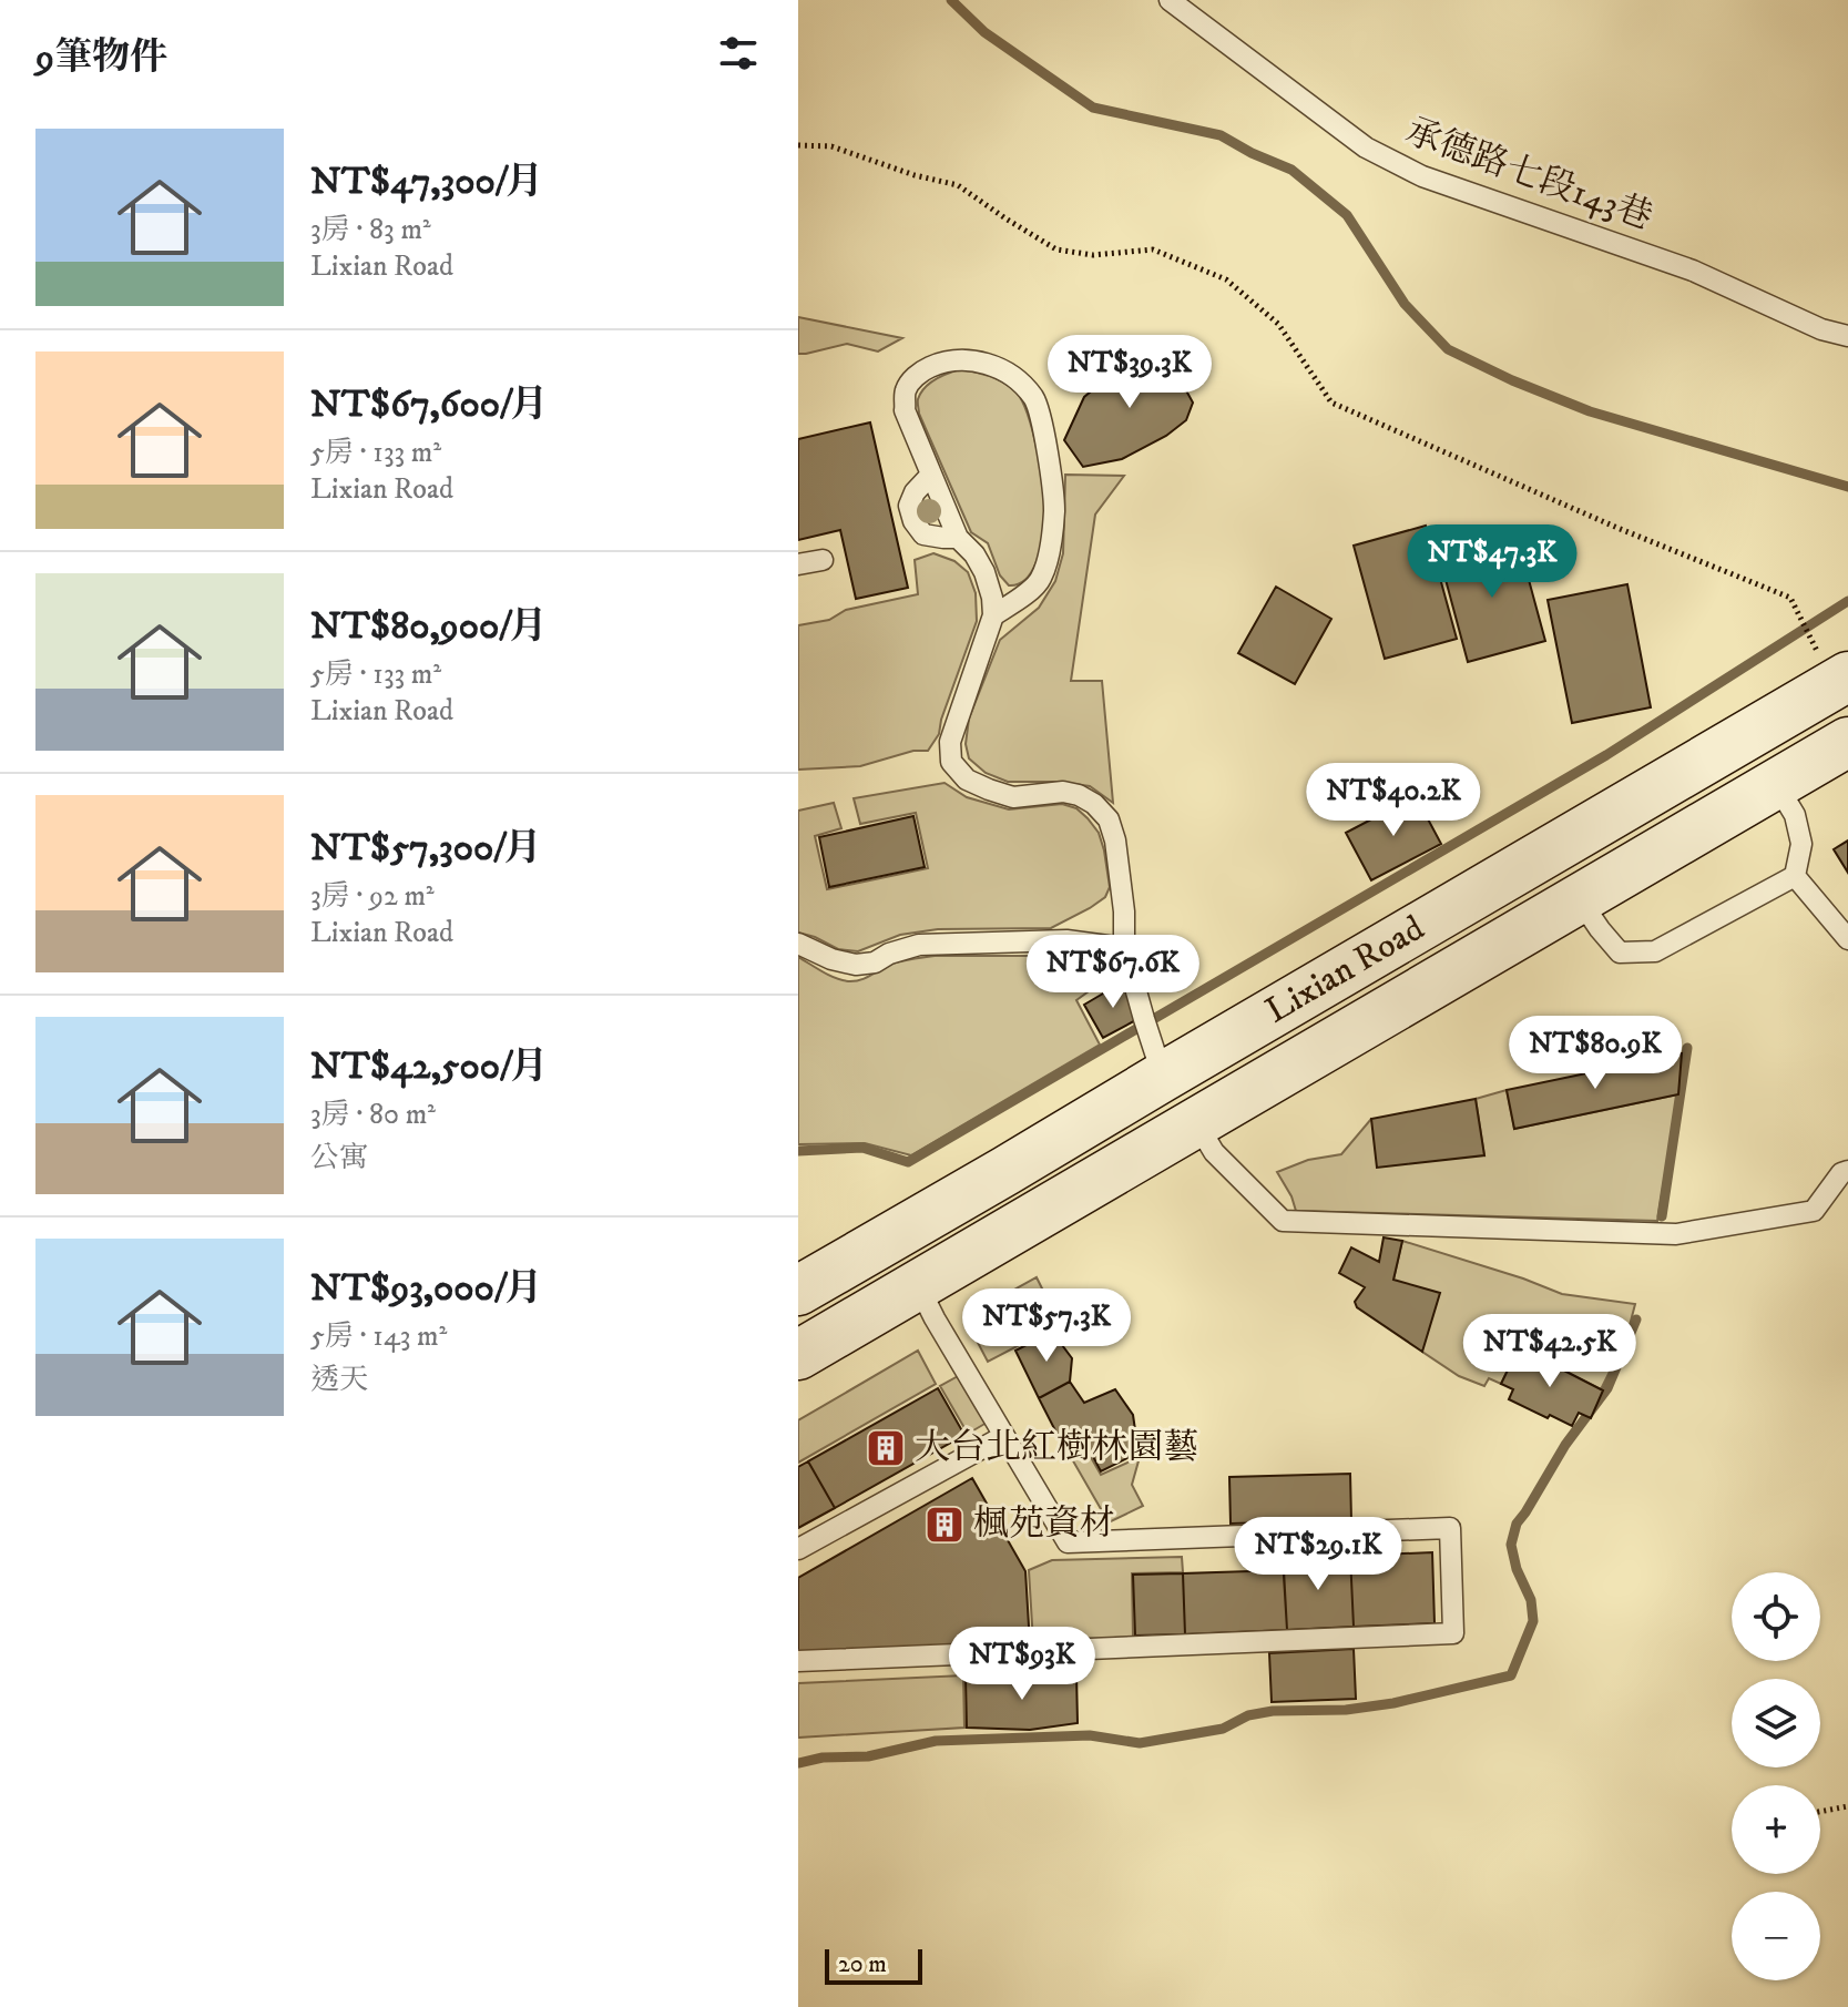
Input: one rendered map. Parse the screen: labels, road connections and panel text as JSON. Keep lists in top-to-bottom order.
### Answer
{
  "streets": {
    "street": ["Lixian Road"],
    "lane": ["承德路七段143巷"]
  },
  "places": {
    "building": ["大台北紅樹林園藝", "楓苑資材"]
  },
  "scale_bar": "20 m",
  "page": {
    "heading": "9筆物件",
    "list": [
      {
        "name": "NT$47,300/月",
        "note": "3房 · 83 m² · Lixian Road"
      },
      {
        "name": "NT$67,600/月",
        "note": "5房 · 133 m² · Lixian Road"
      },
      {
        "name": "NT$80,900/月",
        "note": "5房 · 133 m² · Lixian Road"
      },
      {
        "name": "NT$57,300/月",
        "note": "3房 · 92 m² · Lixian Road"
      },
      {
        "name": "NT$42,500/月",
        "note": "3房 · 80 m² · 公寓"
      },
      {
        "name": "NT$93,000/月",
        "note": "5房 · 143 m² · 透天"
      }
    ],
    "price": [
      "NT$39.3K",
      "NT$47.3K",
      "NT$40.2K",
      "NT$67.6K",
      "NT$80.9K",
      "NT$57.3K",
      "NT$42.5K",
      "NT$29.1K",
      "NT$93K"
    ],
    "map_buttons": ["+", "−"],
    "scale": "20 m"
  }
}
